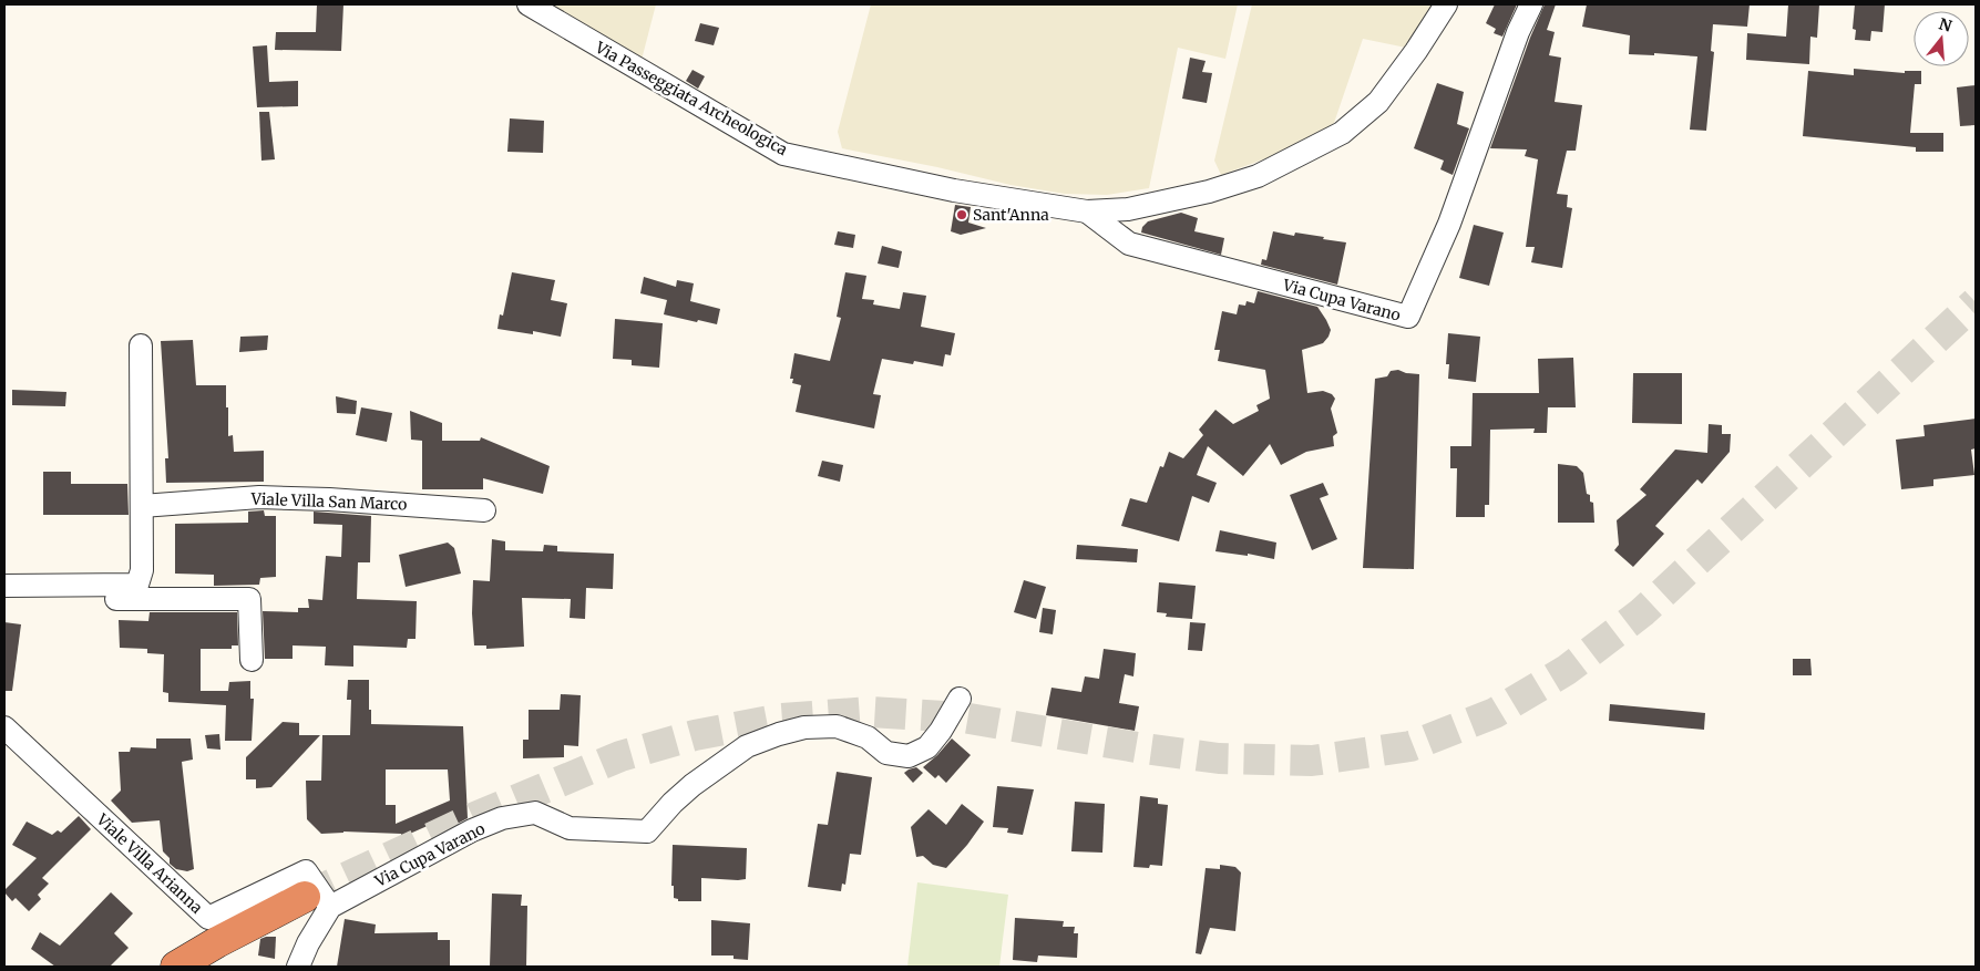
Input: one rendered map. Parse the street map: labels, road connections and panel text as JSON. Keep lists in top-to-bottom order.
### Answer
{
  "streets": {
    "street": [
      "Via Passeggiata Archeologica",
      "Via Cupa Varano",
      "Viale Villa San Marco",
      "Viale Villa Arianna"
    ]
  },
  "crossings": [
    ["Via Passeggiata Archeologica", "Via Cupa Varano"],
    ["Via Cupa Varano", "Viale Villa Arianna"]
  ],
  "places": ["Sant'Anna"],
  "north": "top"
}
